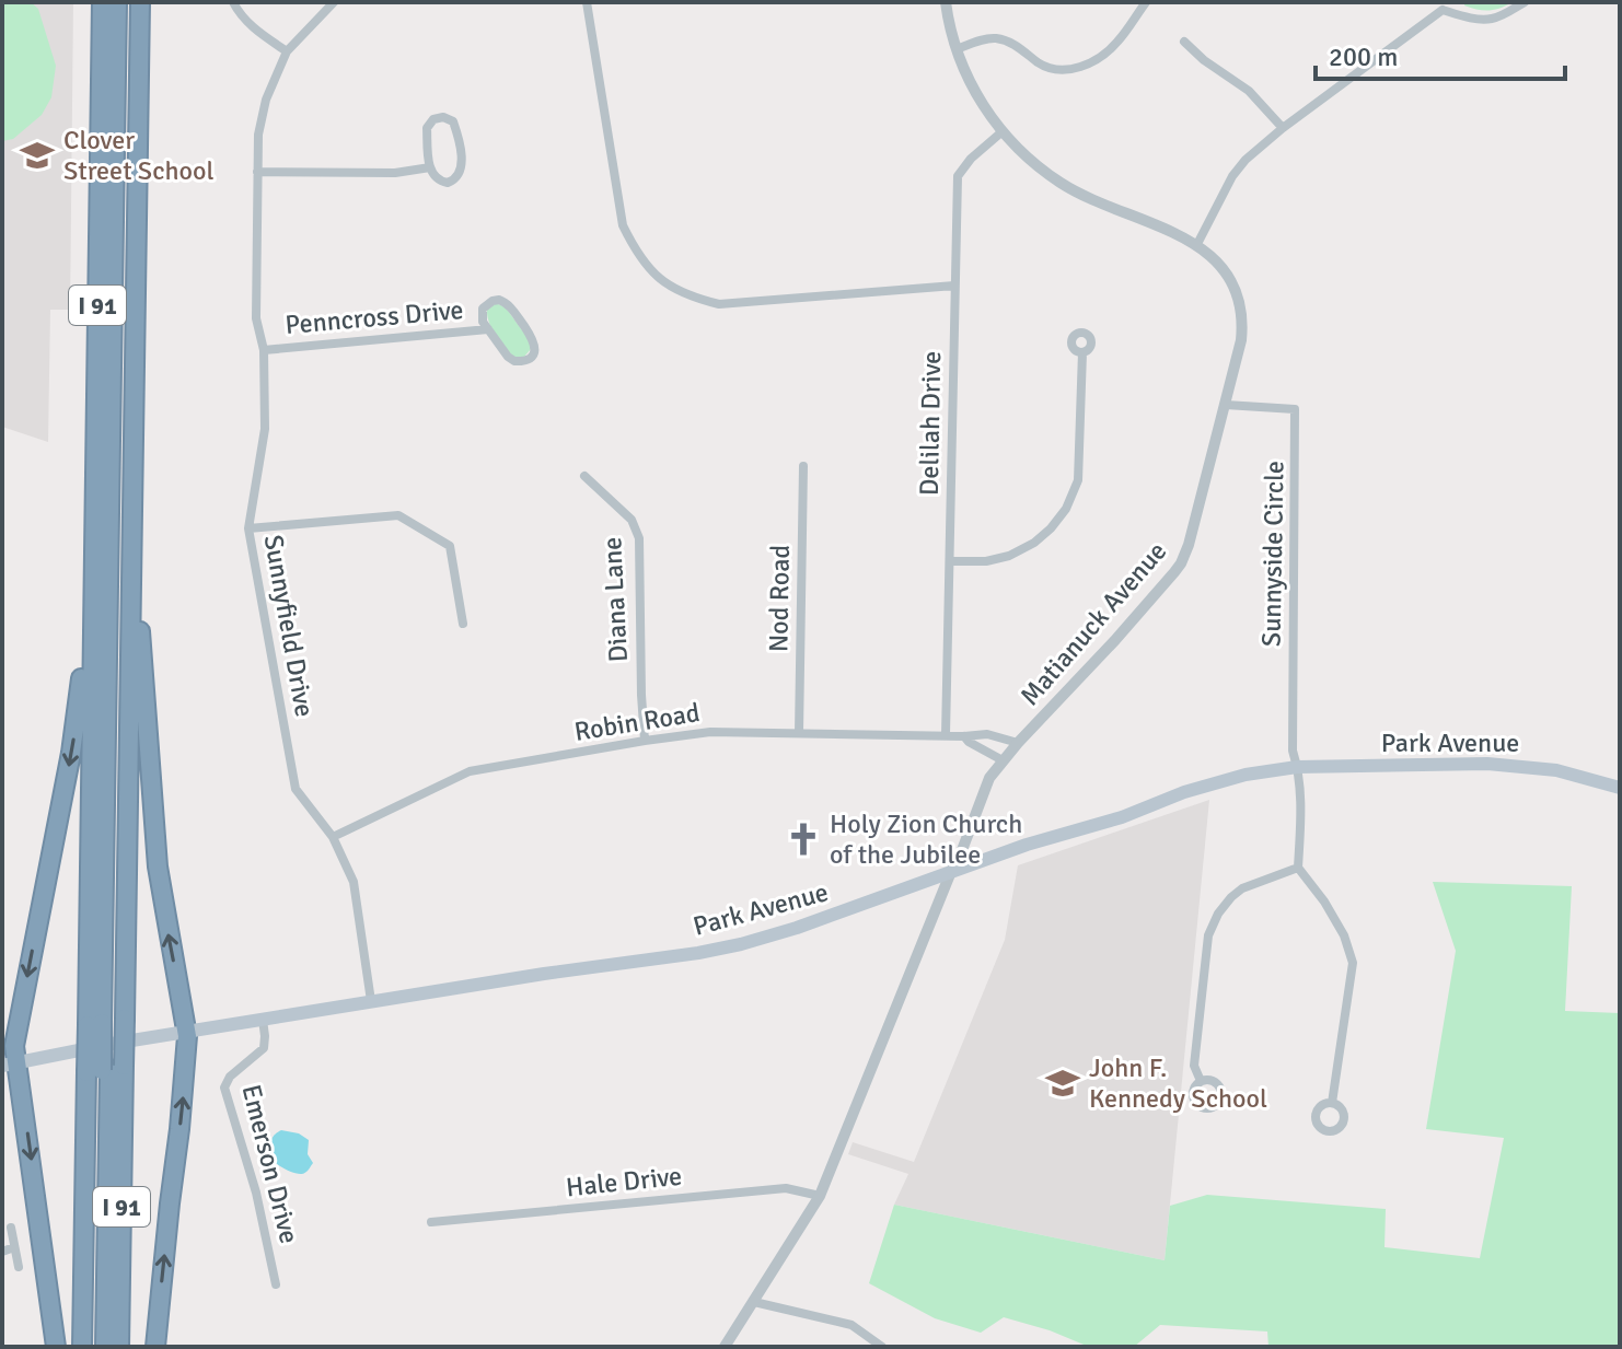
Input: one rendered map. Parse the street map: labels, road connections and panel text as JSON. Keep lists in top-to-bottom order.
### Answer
{
  "streets": {
    "highway": ["I 91"],
    "main road": ["Park Avenue"],
    "street": [
      "Penncross Drive",
      "Delilah Drive",
      "Sunnyside Circle",
      "Nod Road",
      "Diana Lane",
      "Matianuck Avenue",
      "Sunnyfield Drive",
      "Robin Road",
      "Emerson Drive",
      "Hale Drive"
    ]
  },
  "crossings": [
    ["Penncross Drive", "Sunnyfield Drive"],
    ["Delilah Drive", "Matianuck Avenue"],
    ["Delilah Drive", "Robin Road"],
    ["Sunnyside Circle", "Matianuck Avenue"],
    ["Sunnyside Circle", "Park Avenue"],
    ["Nod Road", "Robin Road"],
    ["Diana Lane", "Robin Road"],
    ["Matianuck Avenue", "Robin Road"],
    ["Matianuck Avenue", "Park Avenue"],
    ["Matianuck Avenue", "Hale Drive"],
    ["Sunnyfield Drive", "Robin Road"],
    ["Sunnyfield Drive", "Park Avenue"],
    ["Park Avenue", "Emerson Drive"]
  ],
  "places": {
    "school or university": ["Clover Street School", "John F. Kennedy School"],
    "church": ["Holy Zion Church of the Jubilee"]
  },
  "scale_bar": "200 m"
}
